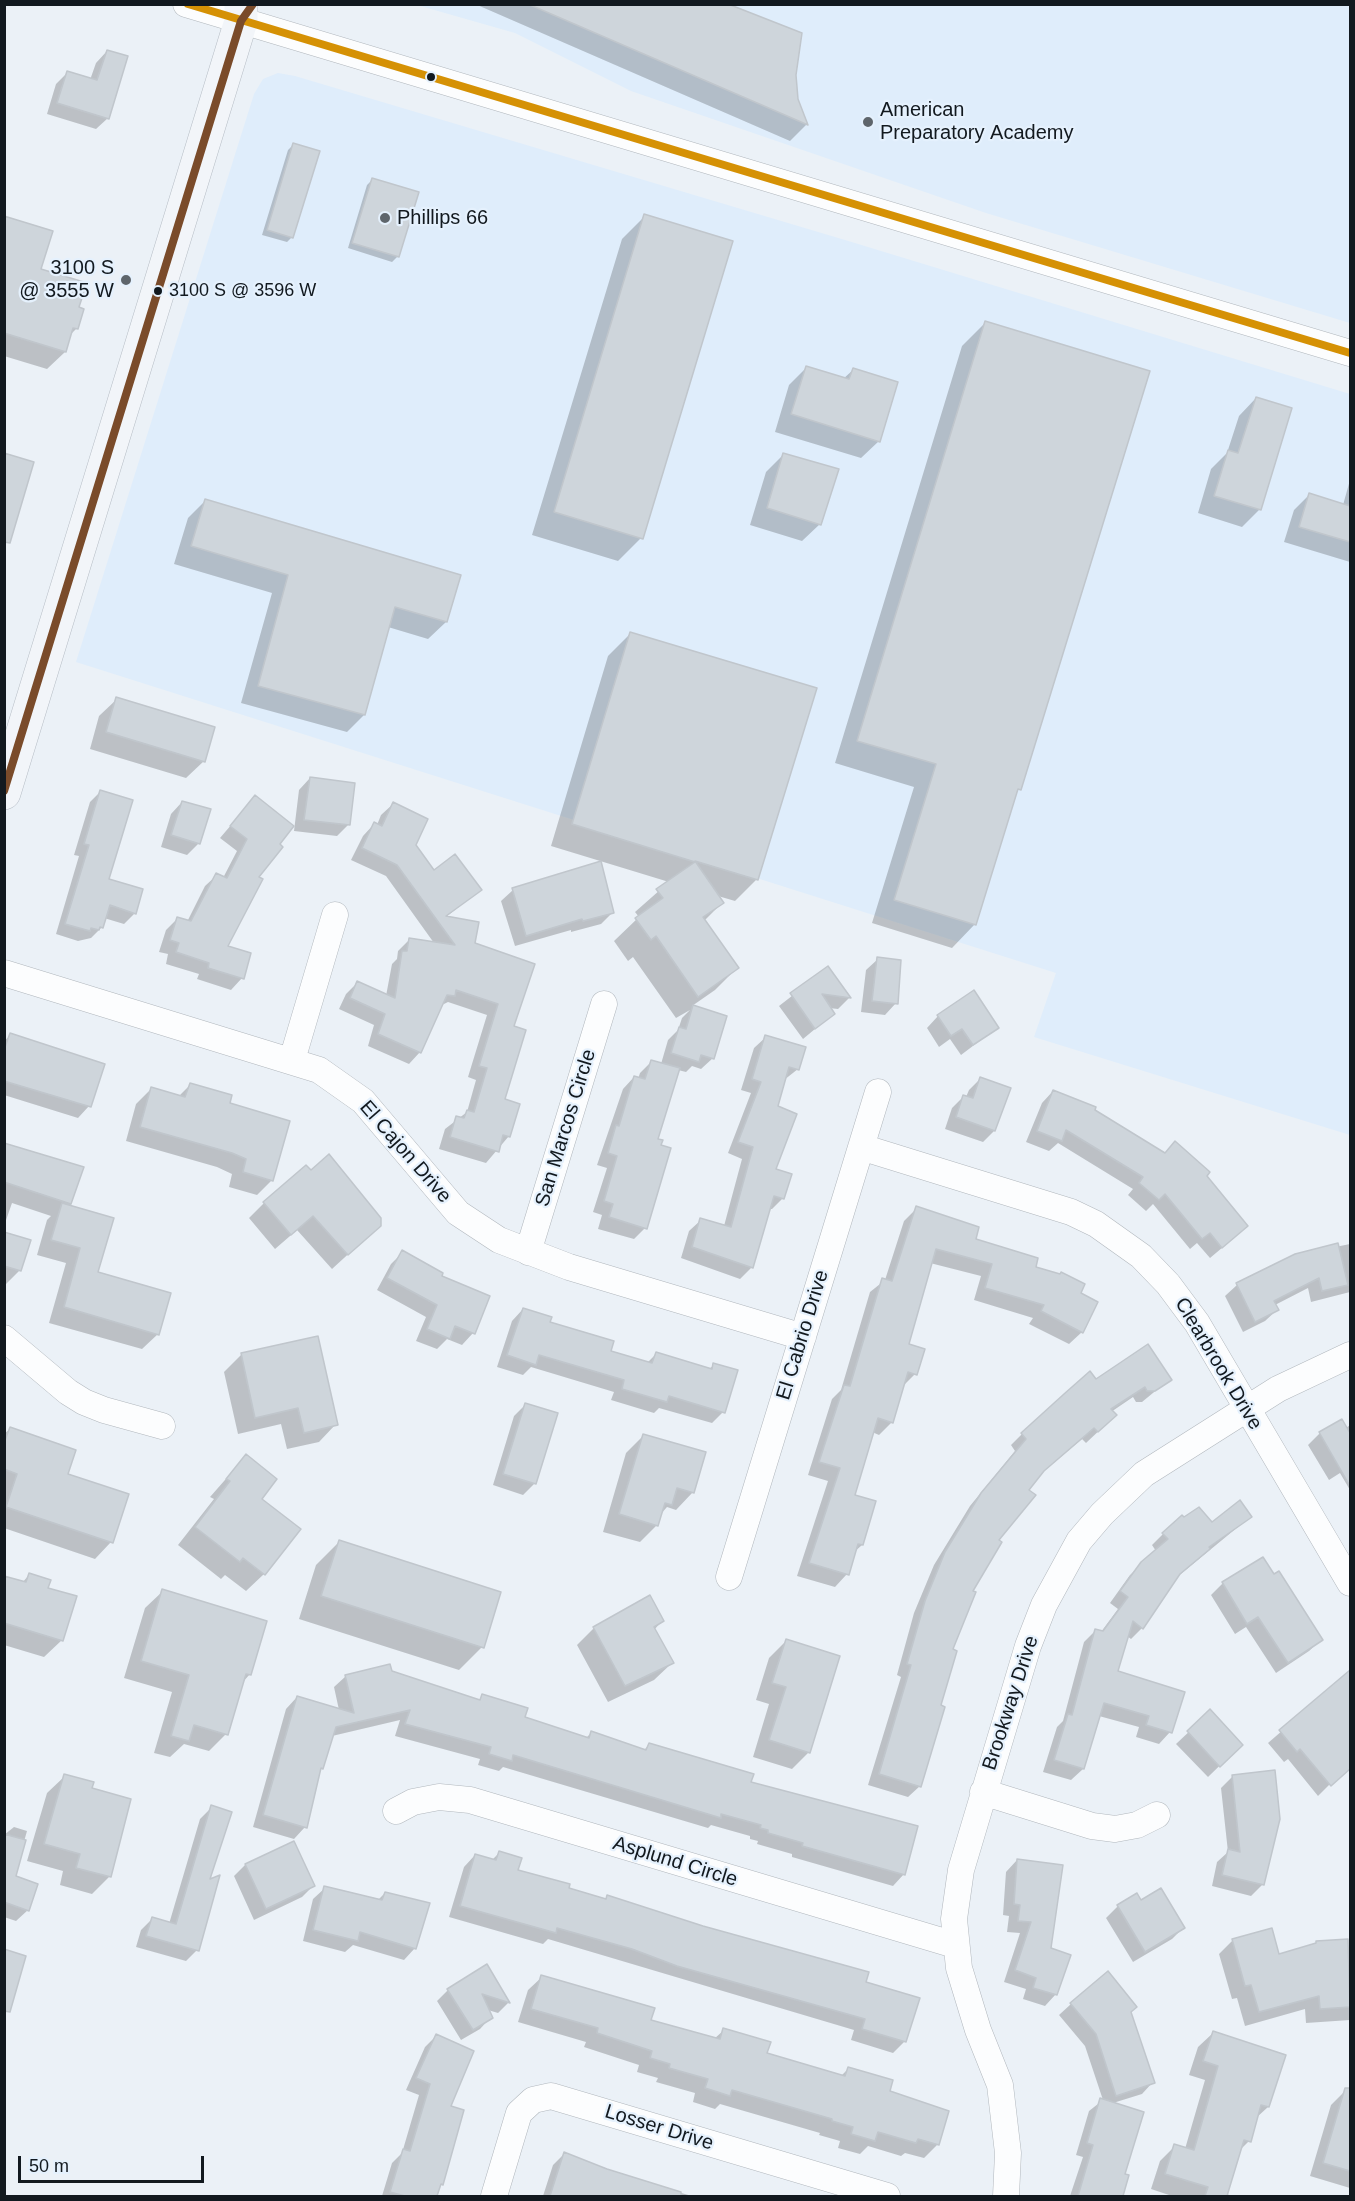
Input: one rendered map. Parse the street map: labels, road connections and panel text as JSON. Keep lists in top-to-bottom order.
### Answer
{
  "streets": {
    "street": [
      "San Marcos Circle",
      "El Cajon Drive",
      "El Cabrio Drive",
      "Clearbrook Drive",
      "Brookway Drive",
      "Asplund Circle",
      "Losser Drive"
    ]
  },
  "crossings": [
    ["San Marcos Circle", "El Cajon Drive"],
    ["El Cajon Drive", "El Cabrio Drive"],
    ["El Cabrio Drive", "Clearbrook Drive"],
    ["Clearbrook Drive", "Brookway Drive"],
    ["Brookway Drive", "Asplund Circle"]
  ],
  "places": [
    "American Preparatory Academy",
    "Phillips 66",
    "3100 S @ 3555 W",
    "3100 S @ 3596 W"
  ],
  "scale_bar": "50 m"
}
